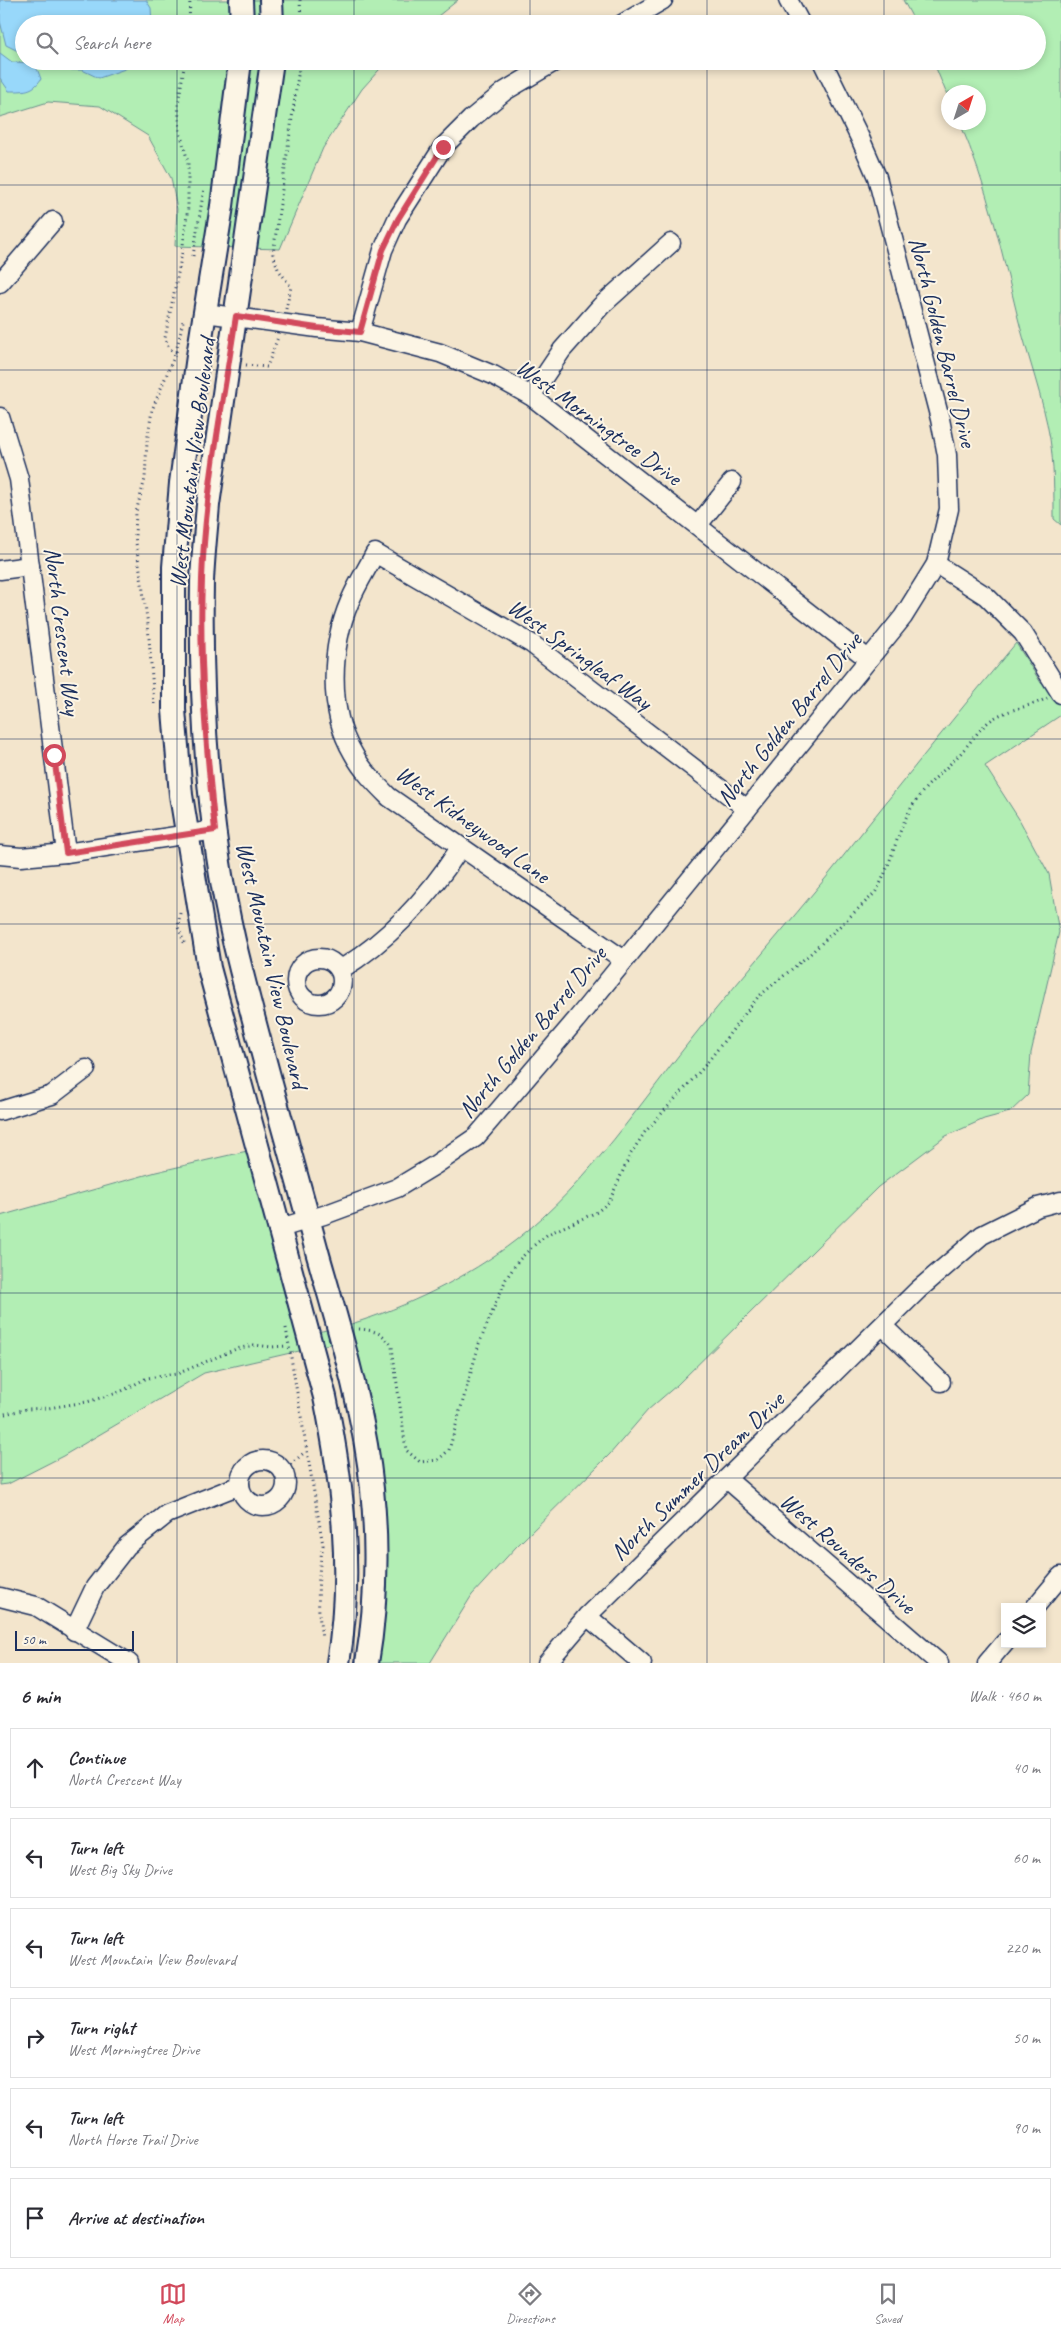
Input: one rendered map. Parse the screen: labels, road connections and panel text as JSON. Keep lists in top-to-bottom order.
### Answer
{
  "streets": {
    "street": [
      "North Golden Barrel Drive",
      "West Morningtree Drive",
      "West Mountain View Boulevard",
      "North Crescent Way",
      "West Springleaf Way",
      "West Kidneywood Lane",
      "North Summer Dream Drive",
      "West Rounders Drive"
    ]
  },
  "crossings": [
    ["North Golden Barrel Drive", "West Morningtree Drive"],
    ["North Golden Barrel Drive", "West Mountain View Boulevard"],
    ["North Golden Barrel Drive", "West Springleaf Way"],
    ["North Golden Barrel Drive", "West Kidneywood Lane"],
    ["West Morningtree Drive", "West Mountain View Boulevard"],
    ["West Springleaf Way", "West Kidneywood Lane"],
    ["North Summer Dream Drive", "West Rounders Drive"]
  ],
  "scale_bar": "50 m",
  "north": "top right",
  "page": {
    "search": "Search here",
    "scale": "50 m",
    "heading": ["6 min", "Walk · 460 m"],
    "list": [
      ["Continue", "North Crescent Way", "40 m"],
      ["Turn left", "West Big Sky Drive", "60 m"],
      ["Turn left", "West Mountain View Boulevard", "220 m"],
      ["Turn right", "West Morningtree Drive", "50 m"],
      ["Turn left", "North Horse Trail Drive", "90 m"],
      "Arrive at destination"
    ],
    "nav": ["Map", "Directions", "Saved"]
  }
}
